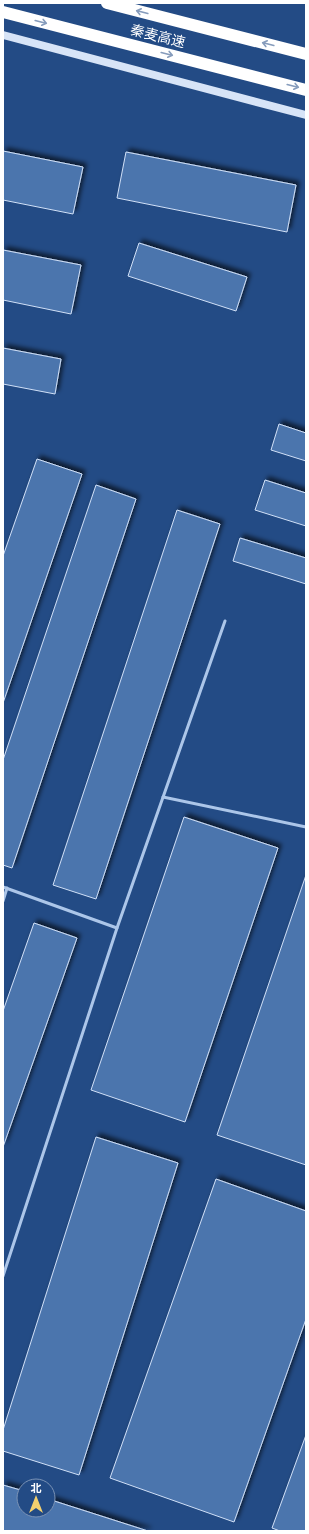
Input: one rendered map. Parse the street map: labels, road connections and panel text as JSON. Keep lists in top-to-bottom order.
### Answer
{
  "streets": {
    "highway": ["秦麦高速"]
  },
  "north": "top"
}
